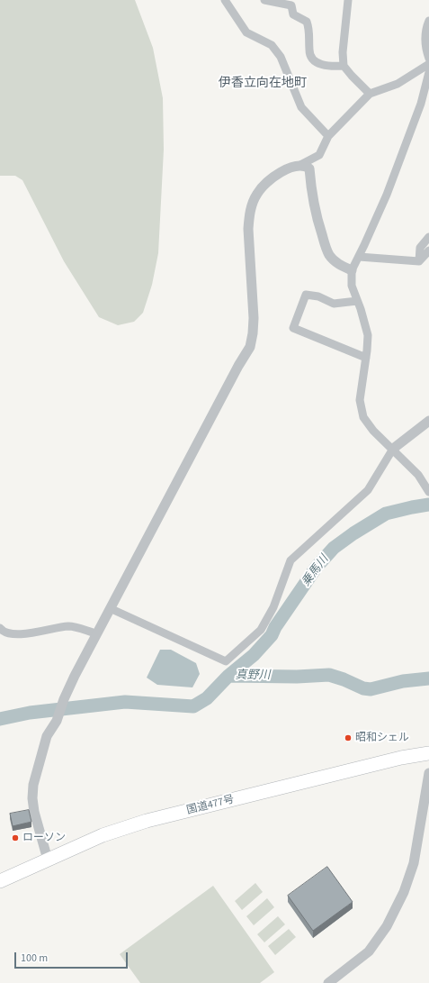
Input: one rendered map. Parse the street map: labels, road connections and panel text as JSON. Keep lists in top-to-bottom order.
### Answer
{
  "streets": {
    "highway": ["国道477号"]
  },
  "districts": ["伊香立向在地町"],
  "water": ["乗馬川", "真野川"],
  "places": ["昭和シェル", "ローソン"],
  "scale_bar": "100 m"
}
